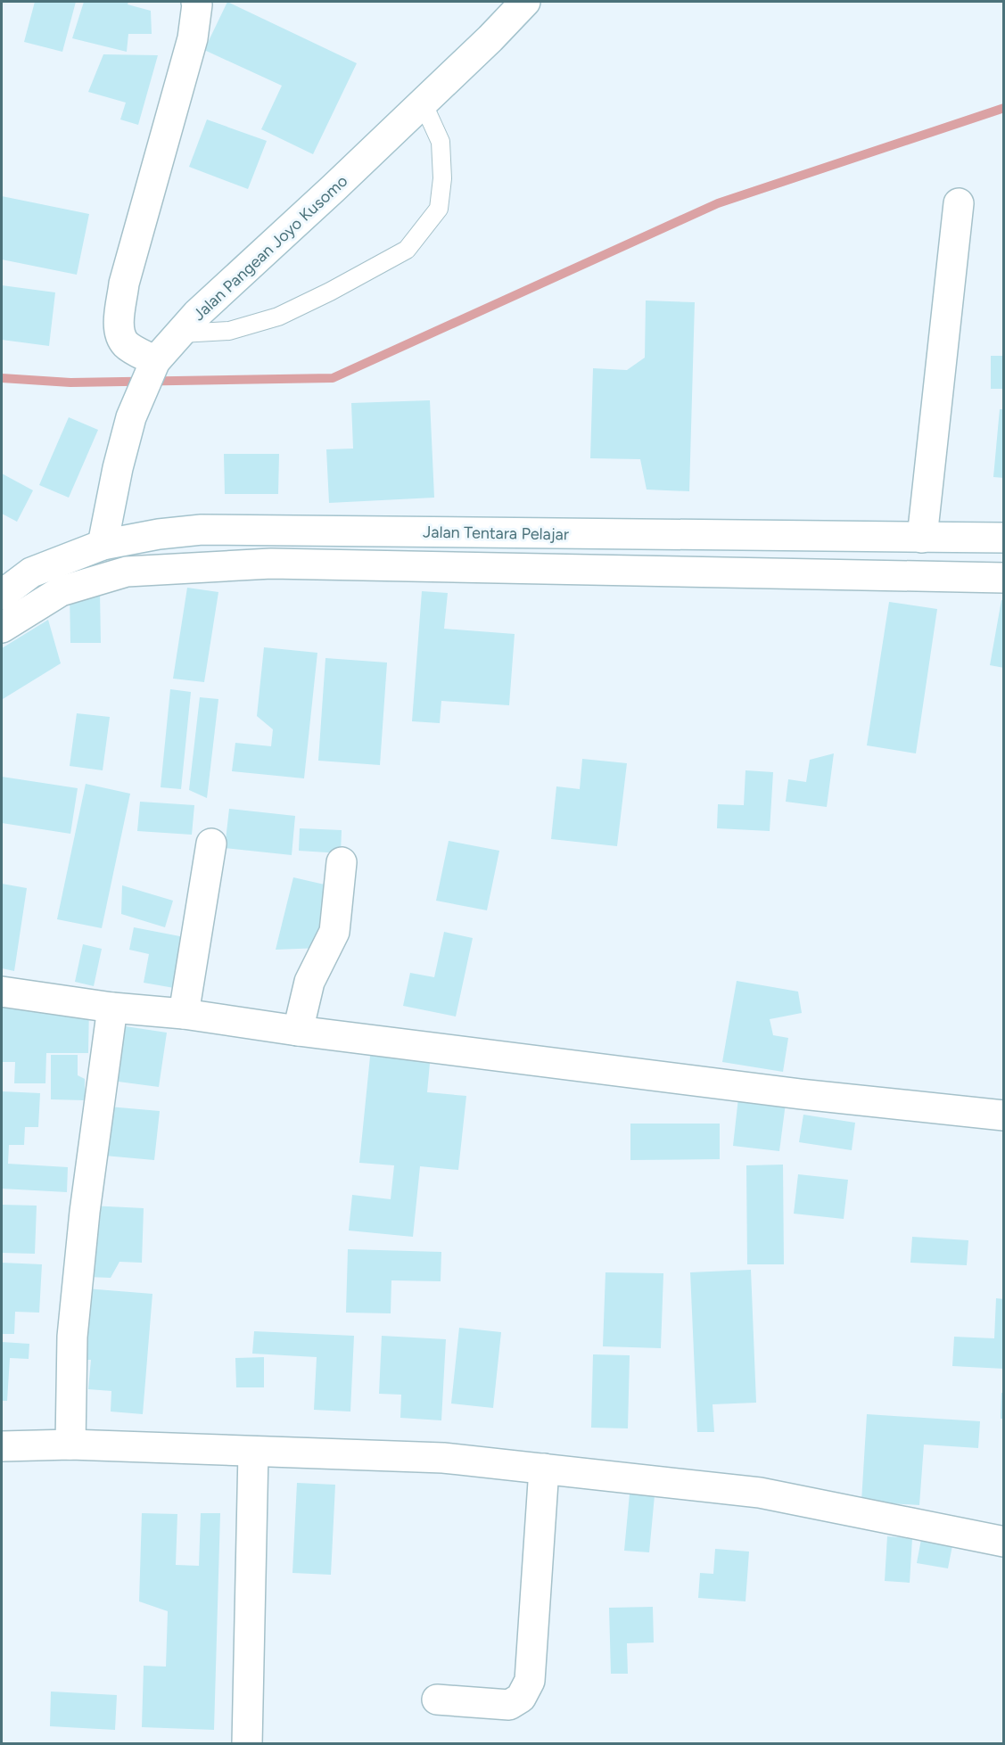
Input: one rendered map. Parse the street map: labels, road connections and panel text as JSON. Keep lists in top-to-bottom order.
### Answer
{
  "streets": {
    "street": ["Jalan Pangean Joyo Kusomo", "Jalan Tentara Pelajar"]
  },
  "crossings": [
    ["Jalan Pangean Joyo Kusomo", "Jalan Tentara Pelajar"]
  ]
}
